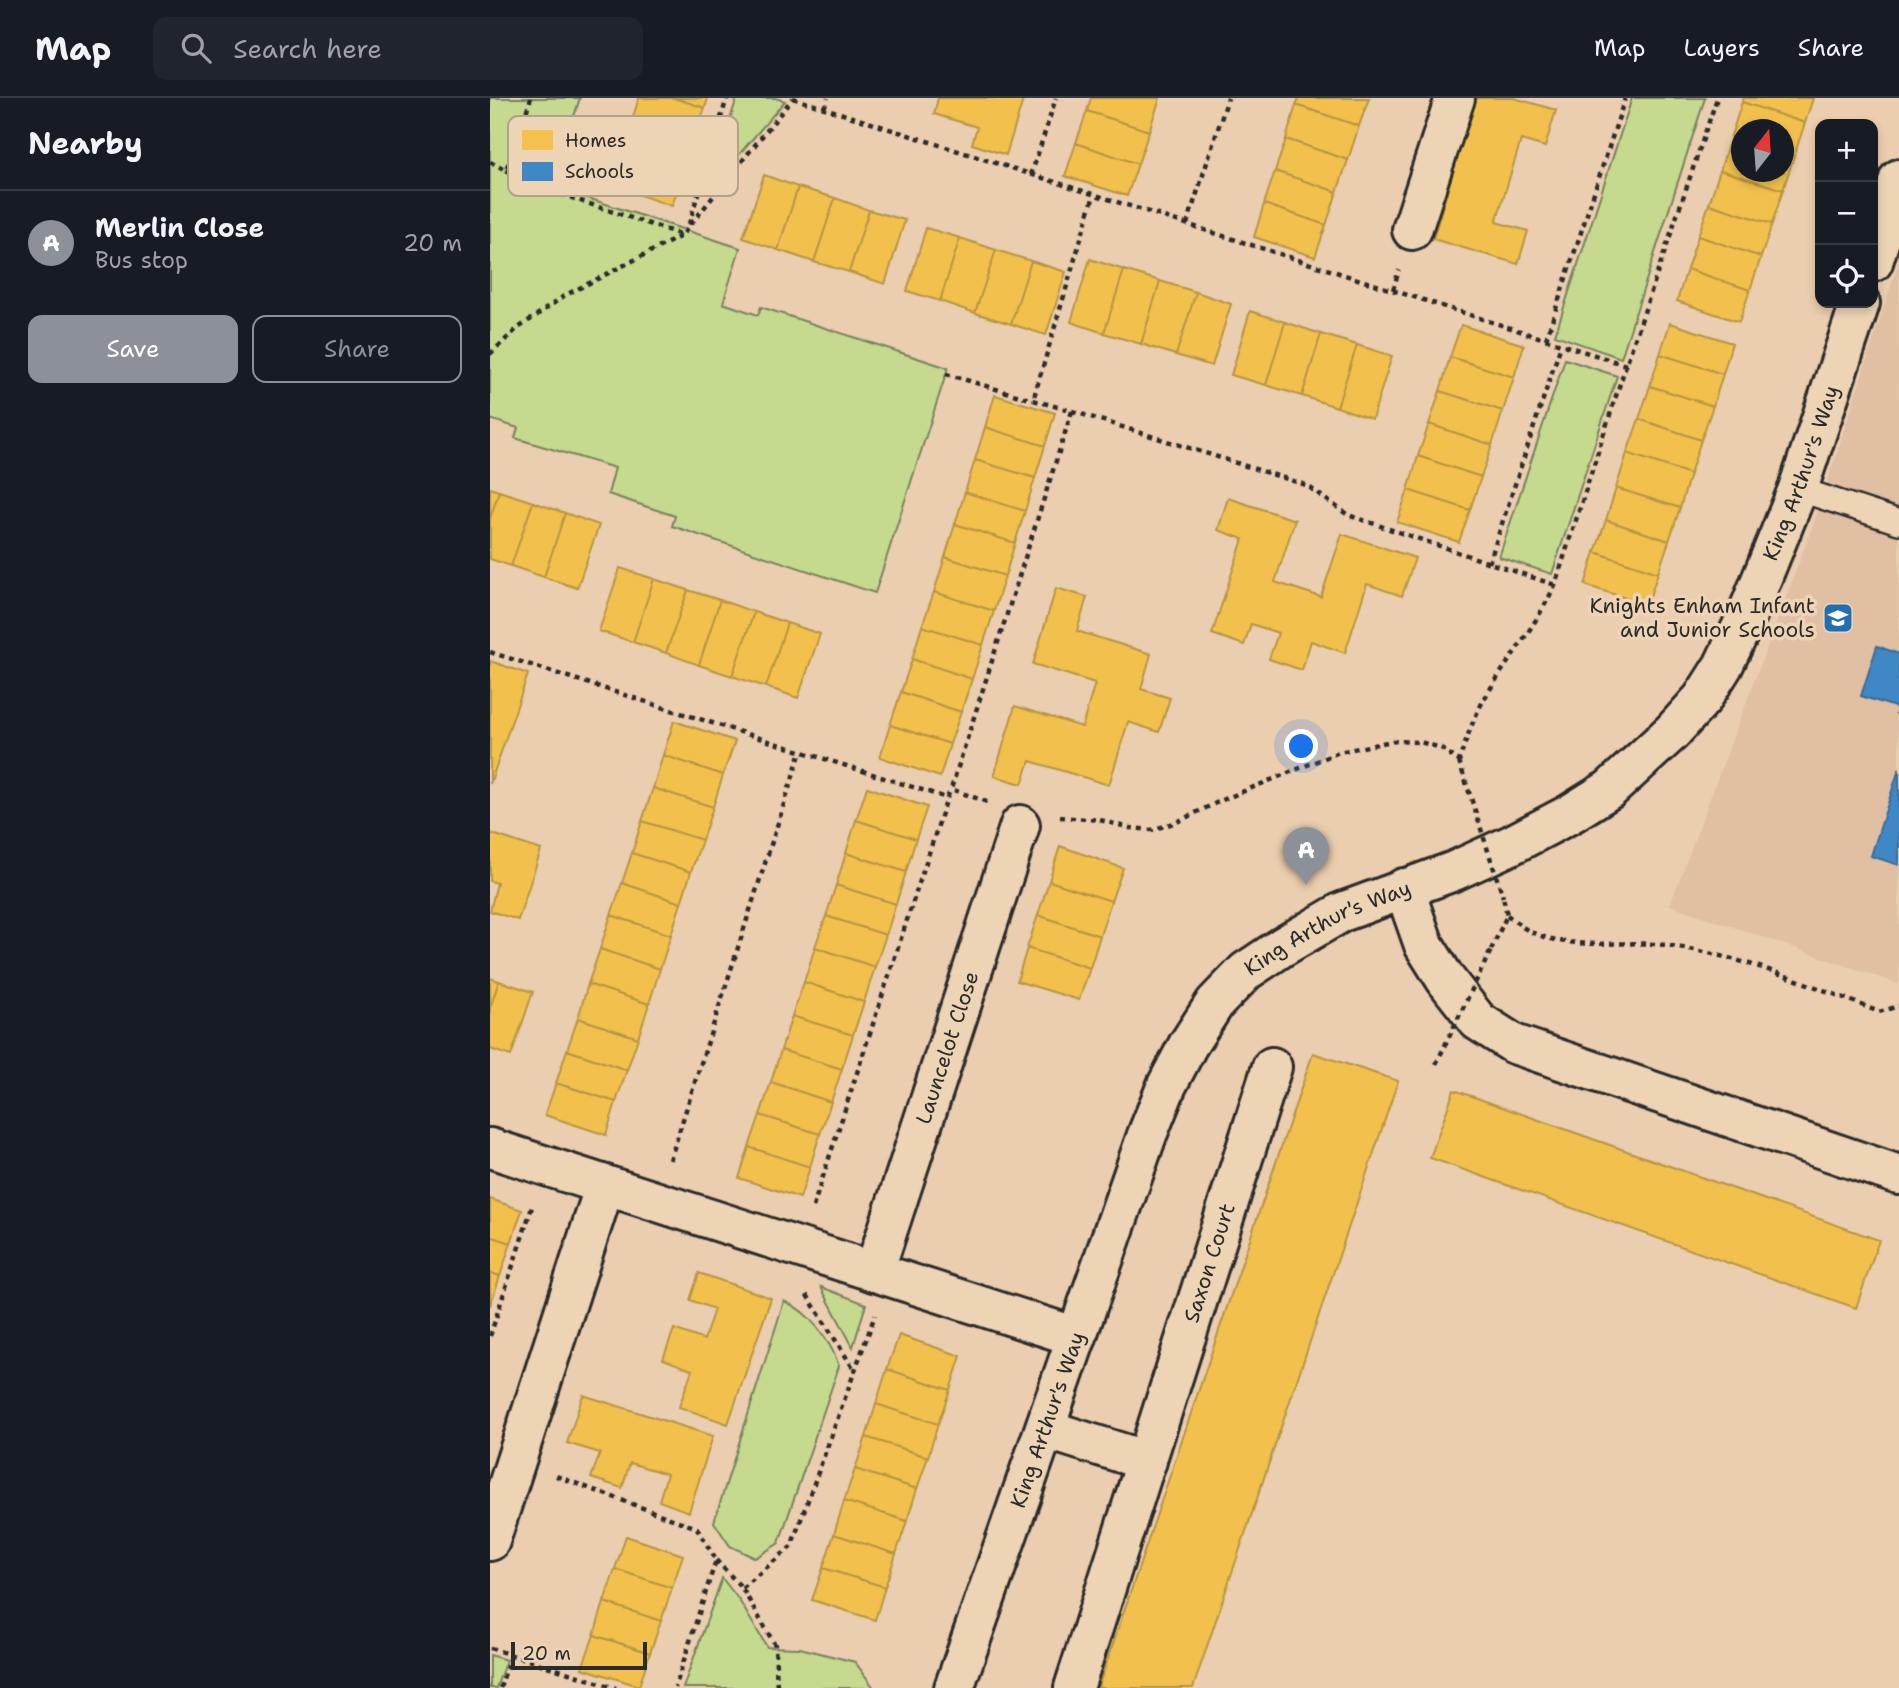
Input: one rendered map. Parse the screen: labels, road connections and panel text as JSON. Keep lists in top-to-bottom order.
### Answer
{
  "streets": {
    "street": ["King Arthur's Way", "Launcelot Close", "Saxon Court"]
  },
  "places": {
    "school or university": ["Knights Enham Infant and Junior Schools"]
  },
  "legend": ["Homes", "Schools"],
  "scale_bar": "20 m",
  "north": "top",
  "page": {
    "header": "Map",
    "search": "Search here",
    "nav": ["Map", "Layers", "Share"],
    "heading": "Nearby",
    "map_buttons": ["+", "−"],
    "list": [
      {
        "mark": "A",
        "name": "Merlin Close",
        "note": "Bus stop",
        "value": "20 m"
      }
    ],
    "buttons": ["Save", "Share"],
    "pins": "A",
    "scale": "20 m"
  }
}
